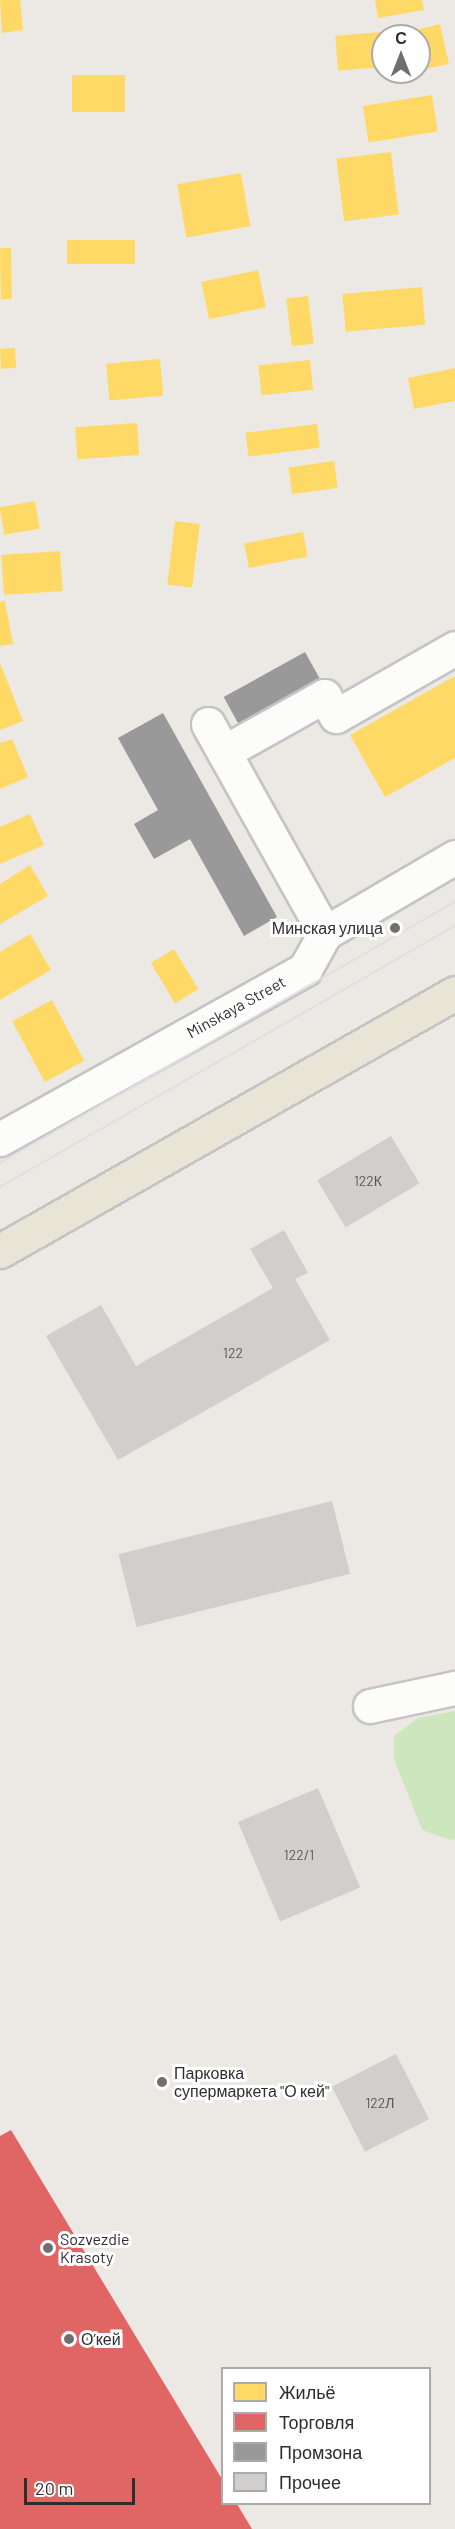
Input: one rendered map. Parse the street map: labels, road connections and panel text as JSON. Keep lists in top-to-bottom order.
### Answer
{
  "streets": {
    "street": ["Minskaya Street"]
  },
  "places": [
    "Минская улица",
    "Парковка супермаркета \"О кей\"",
    "Sozvezdie Krasoty",
    "О’кей"
  ],
  "house_numbers": [
    "122К",
    "122",
    "122/1",
    "122Л"
  ],
  "legend": [
    "Жильё",
    "Торговля",
    "Промзона",
    "Прочее"
  ],
  "scale_bar": "20 m",
  "north": "top"
}
